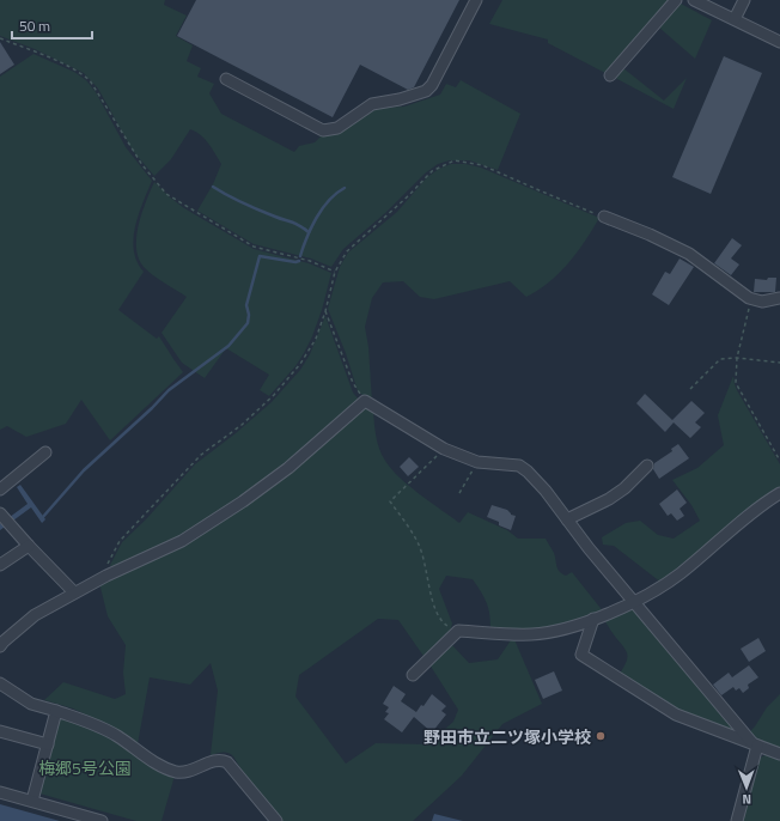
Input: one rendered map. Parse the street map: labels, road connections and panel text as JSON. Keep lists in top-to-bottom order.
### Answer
{
  "parks": ["梅郷5号公園"],
  "places": ["野田市立二ツ塚小学校"],
  "scale_bar": "50 m",
  "north": "bottom"
}
